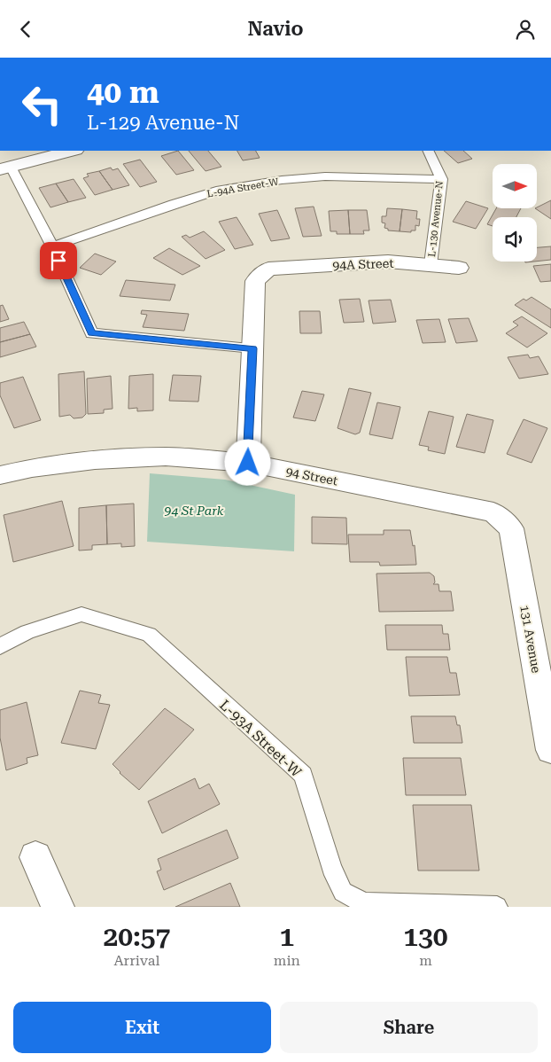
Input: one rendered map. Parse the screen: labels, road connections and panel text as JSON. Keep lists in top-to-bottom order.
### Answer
{
  "streets": {
    "street": ["94A Street", "94 Street", "131 Avenue"],
    "lane": ["L-94A Street-W", "L-130 Avenue-N", "L-93A Street-W"]
  },
  "crossings": [
    ["L-94A Street-W", "L-130 Avenue-N"],
    ["L-130 Avenue-N", "94A Street"],
    ["94 Street", "131 Avenue"]
  ],
  "parks": ["94 St Park"],
  "north": "right",
  "page": {
    "header": "Navio",
    "turn": ["40 m", "L-129 Avenue-N"],
    "eta": [
      "20:57",
      "Arrival",
      "1",
      "min",
      "130",
      "m"
    ],
    "buttons": ["Exit", "Share"]
  }
}
